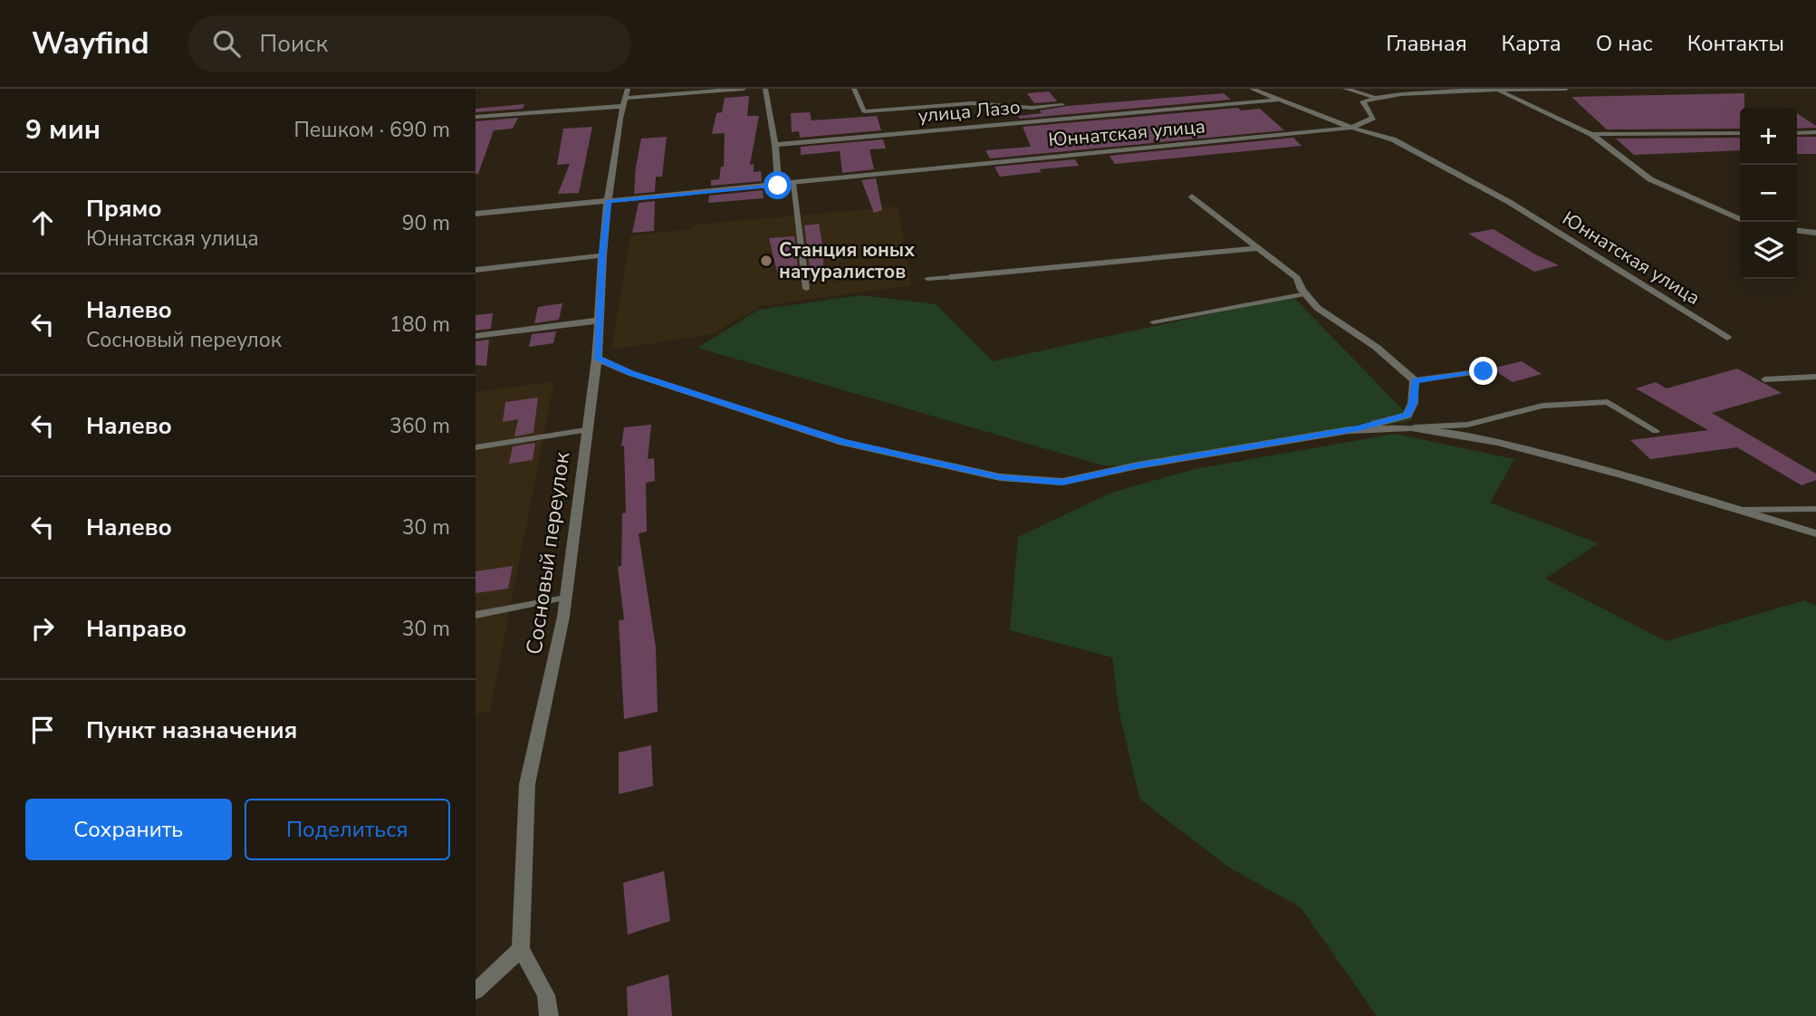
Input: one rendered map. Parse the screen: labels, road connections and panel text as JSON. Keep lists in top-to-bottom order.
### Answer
{
  "streets": {
    "street": ["улица Лазо", "Юннатская улица", "Сосновый переулок"]
  },
  "crossings": [
    ["Юннатская улица", "Сосновый переулок"]
  ],
  "places": ["Станция юных натуралистов"],
  "page": {
    "header": "Wayfind",
    "search": "Поиск",
    "nav": [
      "Главная",
      "Карта",
      "О нас",
      "Контакты"
    ],
    "heading": ["9 мин", "Пешком · 690 m"],
    "map_buttons": ["+", "−"],
    "list": [
      ["Прямо", "Юннатская улица", "90 m"],
      ["Налево", "Сосновый переулок", "180 m"],
      ["Налево", "360 m"],
      ["Налево", "30 m"],
      ["Направо", "30 m"],
      "Пункт назначения"
    ],
    "buttons": ["Сохранить", "Поделиться"]
  }
}
